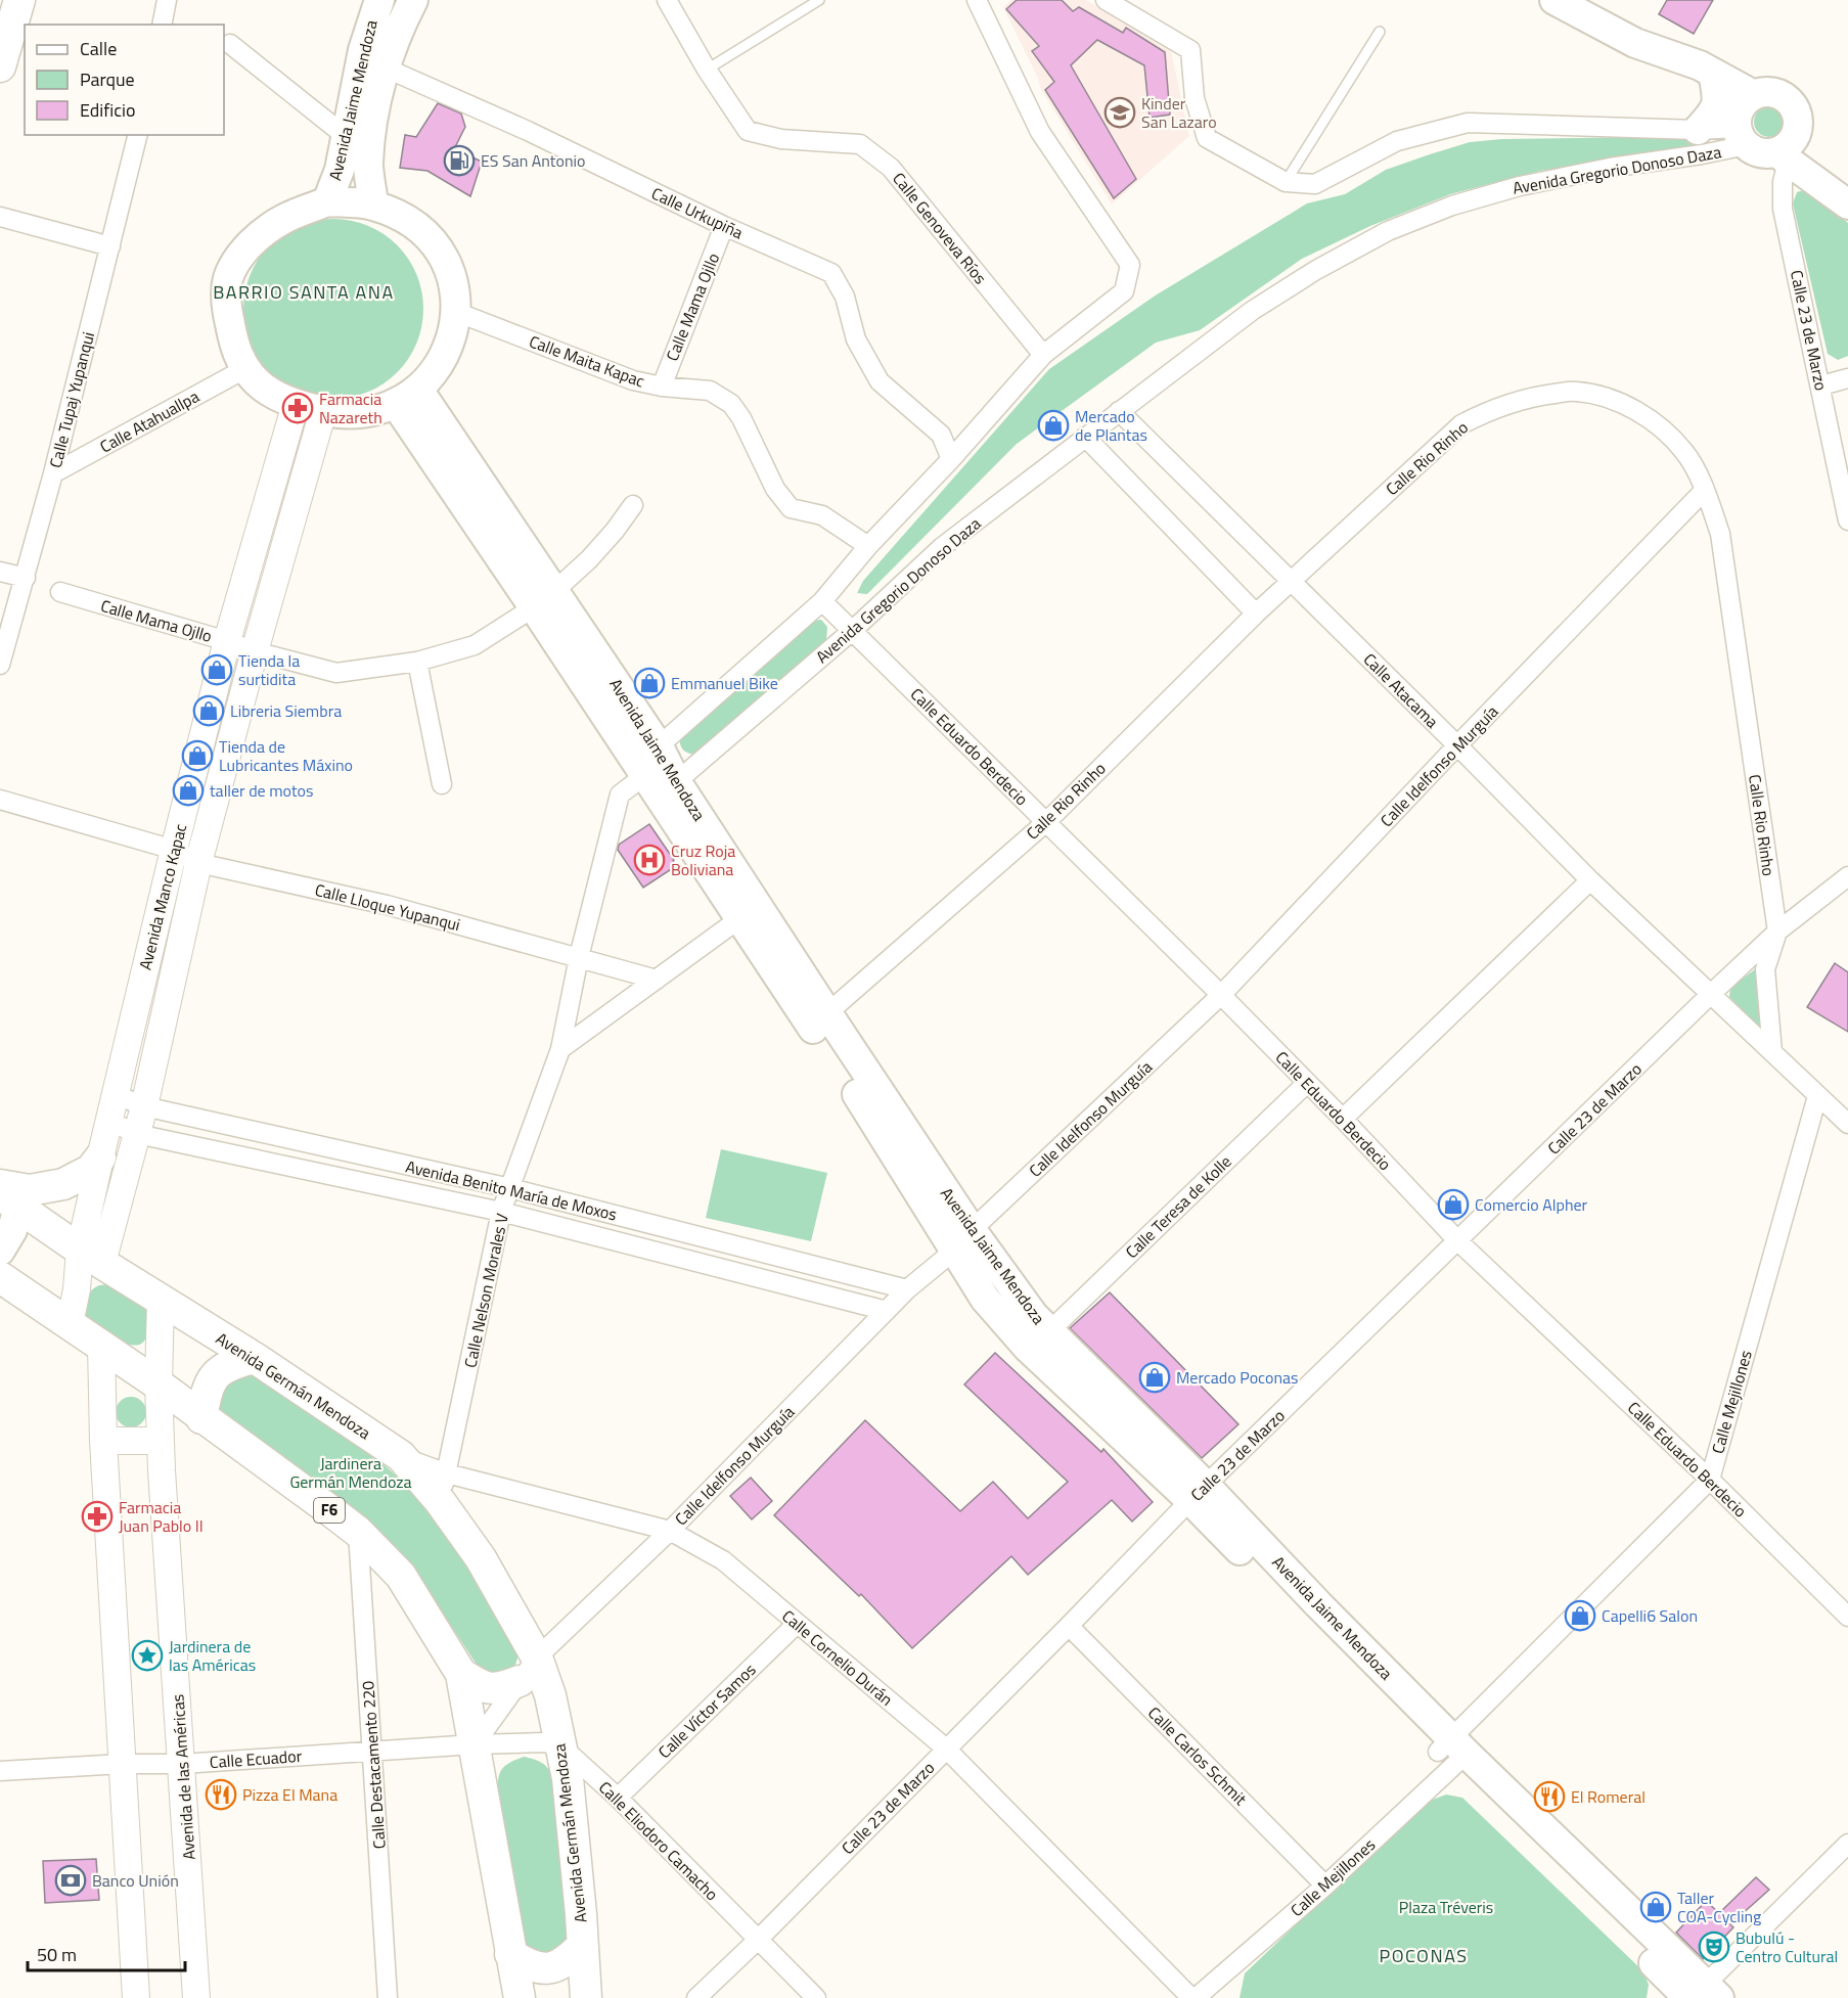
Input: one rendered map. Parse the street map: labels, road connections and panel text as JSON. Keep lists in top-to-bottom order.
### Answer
{
  "streets": {
    "highway": ["Avenida Germán Mendoza", "F6"],
    "main road": ["Avenida Jaime Mendoza", "Avenida Manco Kapac", "Avenida de las Américas"],
    "street": [
      "Avenida Gregorio Donoso Daza",
      "Calle Urkupiña",
      "Calle Genoveva Ríos",
      "Calle Mama Ojllo",
      "Calle 23 de Marzo",
      "Calle Maita Kapac",
      "Calle Tupaj Yupanqui",
      "Calle Atahuallpa",
      "Calle Rio Rinho",
      "Calle Atacama",
      "Calle Eduardo Berdecio",
      "Calle Idelfonso Murguía",
      "Calle Lloque Yupanqui",
      "Avenida Benito María de Moxos",
      "Calle Teresa de Kolle",
      "Calle Nelson Morales V",
      "Calle Mejillones",
      "Calle Cornelio Durán",
      "Calle Víctor Samos",
      "Calle Carlos Schmit",
      "Calle Ecuador",
      "Calle Destacamento 220",
      "Calle Eliodoro Camacho"
    ]
  },
  "crossings": [
    ["Avenida Jaime Mendoza", "Avenida Gregorio Donoso Daza"],
    ["Avenida Jaime Mendoza", "Calle Urkupiña"],
    ["Avenida Jaime Mendoza", "Calle Mama Ojllo"],
    ["Avenida Jaime Mendoza", "Calle 23 de Marzo"],
    ["Avenida Jaime Mendoza", "Calle Rio Rinho"],
    ["Avenida Jaime Mendoza", "Calle Idelfonso Murguía"],
    ["Avenida Jaime Mendoza", "Calle Teresa de Kolle"],
    ["Avenida Jaime Mendoza", "Calle Nelson Morales V"],
    ["Avenida Jaime Mendoza", "Calle Mejillones"],
    ["Avenida Gregorio Donoso Daza", "Calle 23 de Marzo"],
    ["Avenida Gregorio Donoso Daza", "Calle Atacama"],
    ["Avenida Gregorio Donoso Daza", "Calle Eduardo Berdecio"],
    ["Avenida Gregorio Donoso Daza", "Calle Nelson Morales V"],
    ["Calle Urkupiña", "Calle Mama Ojllo"],
    ["Calle Mama Ojllo", "Calle Maita Kapac"],
    ["Calle Mama Ojllo", "Avenida Manco Kapac"],
    ["Calle 23 de Marzo", "Calle Rio Rinho"],
    ["Calle 23 de Marzo", "Calle Atacama"],
    ["Calle 23 de Marzo", "Calle Eduardo Berdecio"],
    ["Calle 23 de Marzo", "Calle Cornelio Durán"],
    ["Calle 23 de Marzo", "Calle Carlos Schmit"],
    ["Calle 23 de Marzo", "Calle Eliodoro Camacho"],
    ["Calle Tupaj Yupanqui", "Calle Atahuallpa"],
    ["Calle Rio Rinho", "Calle Atacama"],
    ["Calle Rio Rinho", "Calle Eduardo Berdecio"],
    ["Calle Rio Rinho", "Calle Idelfonso Murguía"],
    ["Calle Atacama", "Calle Idelfonso Murguía"],
    ["Calle Eduardo Berdecio", "Calle Idelfonso Murguía"],
    ["Calle Eduardo Berdecio", "Calle Teresa de Kolle"],
    ["Calle Eduardo Berdecio", "Calle Mejillones"],
    ["Calle Idelfonso Murguía", "Avenida Benito María de Moxos"],
    ["Calle Idelfonso Murguía", "Avenida Germán Mendoza"],
    ["Calle Idelfonso Murguía", "F6"],
    ["Calle Idelfonso Murguía", "Calle Cornelio Durán"],
    ["Calle Idelfonso Murguía", "Calle Ecuador"],
    ["Avenida Manco Kapac", "Calle Lloque Yupanqui"],
    ["Avenida Manco Kapac", "Avenida Benito María de Moxos"],
    ["Avenida Manco Kapac", "Avenida Germán Mendoza"],
    ["Avenida Manco Kapac", "F6"],
    ["Calle Lloque Yupanqui", "Calle Nelson Morales V"],
    ["Avenida Benito María de Moxos", "Calle Nelson Morales V"],
    ["Calle Nelson Morales V", "Avenida Germán Mendoza"],
    ["Calle Nelson Morales V", "Calle Cornelio Durán"],
    ["Avenida Germán Mendoza", "Calle Cornelio Durán"],
    ["Avenida Germán Mendoza", "Avenida de las Américas"],
    ["Avenida Germán Mendoza", "Calle Eliodoro Camacho"],
    ["Calle Mejillones", "Calle Cornelio Durán"],
    ["Calle Mejillones", "Calle Carlos Schmit"],
    ["F6", "Calle Ecuador"],
    ["F6", "Calle Destacamento 220"],
    ["F6", "Avenida de las Américas"],
    ["Calle Cornelio Durán", "Calle Víctor Samos"],
    ["Calle Víctor Samos", "Calle Eliodoro Camacho"],
    ["Calle Ecuador", "Calle Destacamento 220"],
    ["Calle Ecuador", "Avenida de las Américas"]
  ],
  "districts": ["BARRIO SANTA ANA", "POCONAS"],
  "parks": ["Jardinera Germán Mendoza", "Plaza Tréveris"],
  "places": {
    "school or university": ["Kinder San Lazaro"],
    "fuel station": ["ES San Antonio"],
    "pharmacy": ["Farmacia Nazareth", "Farmacia Juan Pablo II"],
    "shop": [
      "Mercado de Plantas",
      "Tienda la surtidita",
      "Emmanuel Bike",
      "Libreria Siembra",
      "Tienda de Lubricantes Máxino",
      "taller de motos",
      "Comercio Alpher",
      "Mercado Poconas",
      "Capelli6 Salon",
      "Taller COA-Cycling"
    ],
    "hospital": ["Cruz Roja Boliviana"],
    "place": ["Jardinera de las Américas"],
    "restaurant": ["Pizza El Mana", "El Romeral"],
    "bank": ["Banco Unión"],
    "theatre": ["Bubulú - Centro Cultural"]
  },
  "legend": ["Calle", "Parque", "Edificio"],
  "scale_bar": "50 m"
}
